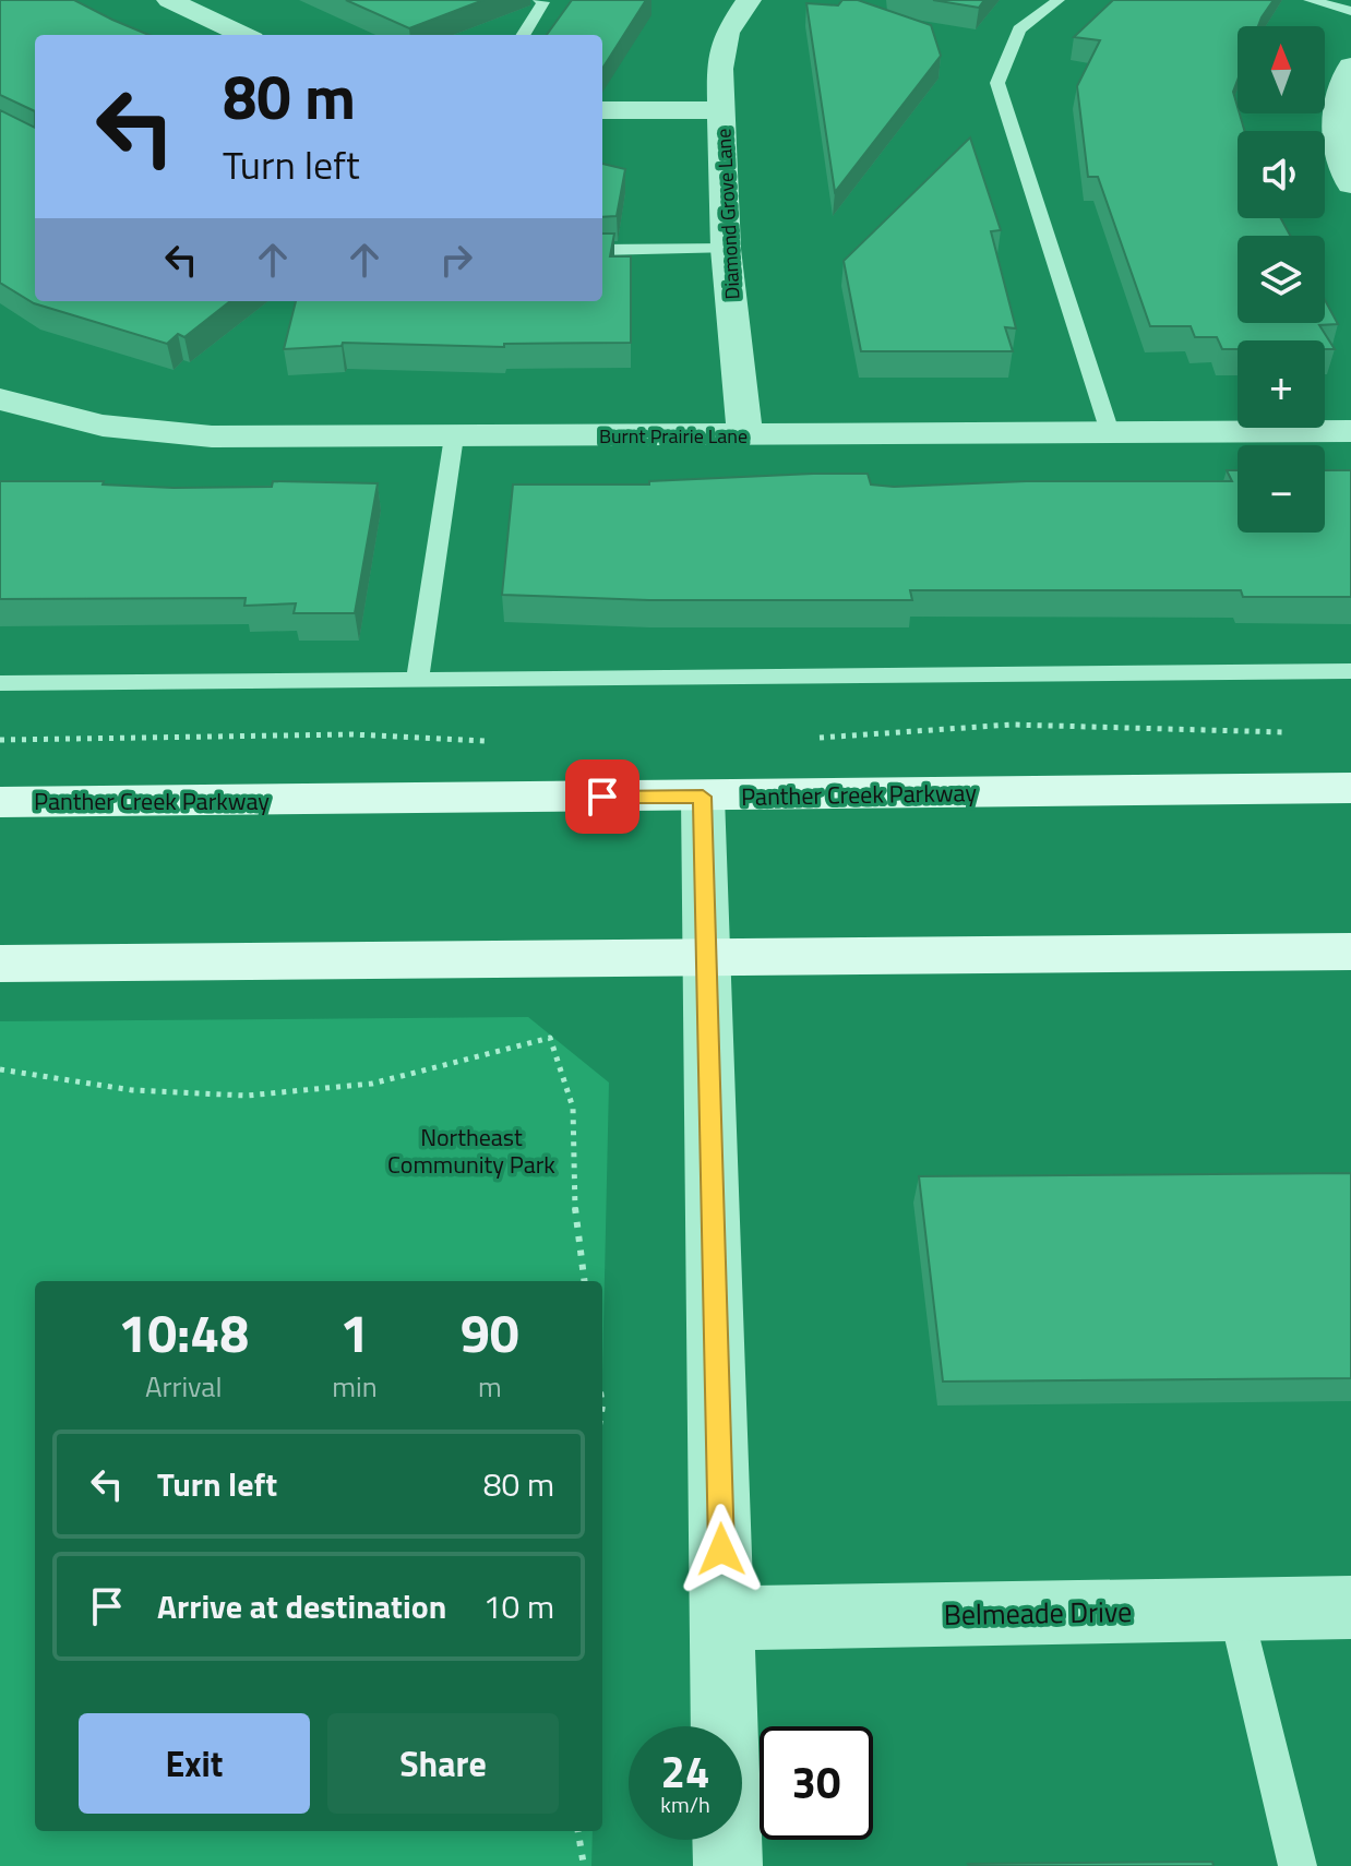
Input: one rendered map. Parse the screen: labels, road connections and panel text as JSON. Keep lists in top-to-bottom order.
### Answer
{
  "streets": {
    "main road": ["Panther Creek Parkway"],
    "street": ["Diamond Grove Lane", "Burnt Prairie Lane", "Belmeade Drive"]
  },
  "crossings": [
    ["Diamond Grove Lane", "Burnt Prairie Lane"]
  ],
  "parks": ["Northeast Community Park"],
  "north": "top",
  "page": {
    "map_buttons": ["+", "−"],
    "turn": ["80 m", "Turn left"],
    "eta": [
      "10:48",
      "Arrival",
      "1",
      "min",
      "90",
      "m"
    ],
    "list": [
      {
        "name": "Turn left",
        "value": "80 m"
      },
      {
        "name": "Arrive at destination",
        "value": "10 m"
      }
    ],
    "buttons": ["Exit", "Share"],
    "speed": "24 km/h",
    "limit": "30"
  }
}
